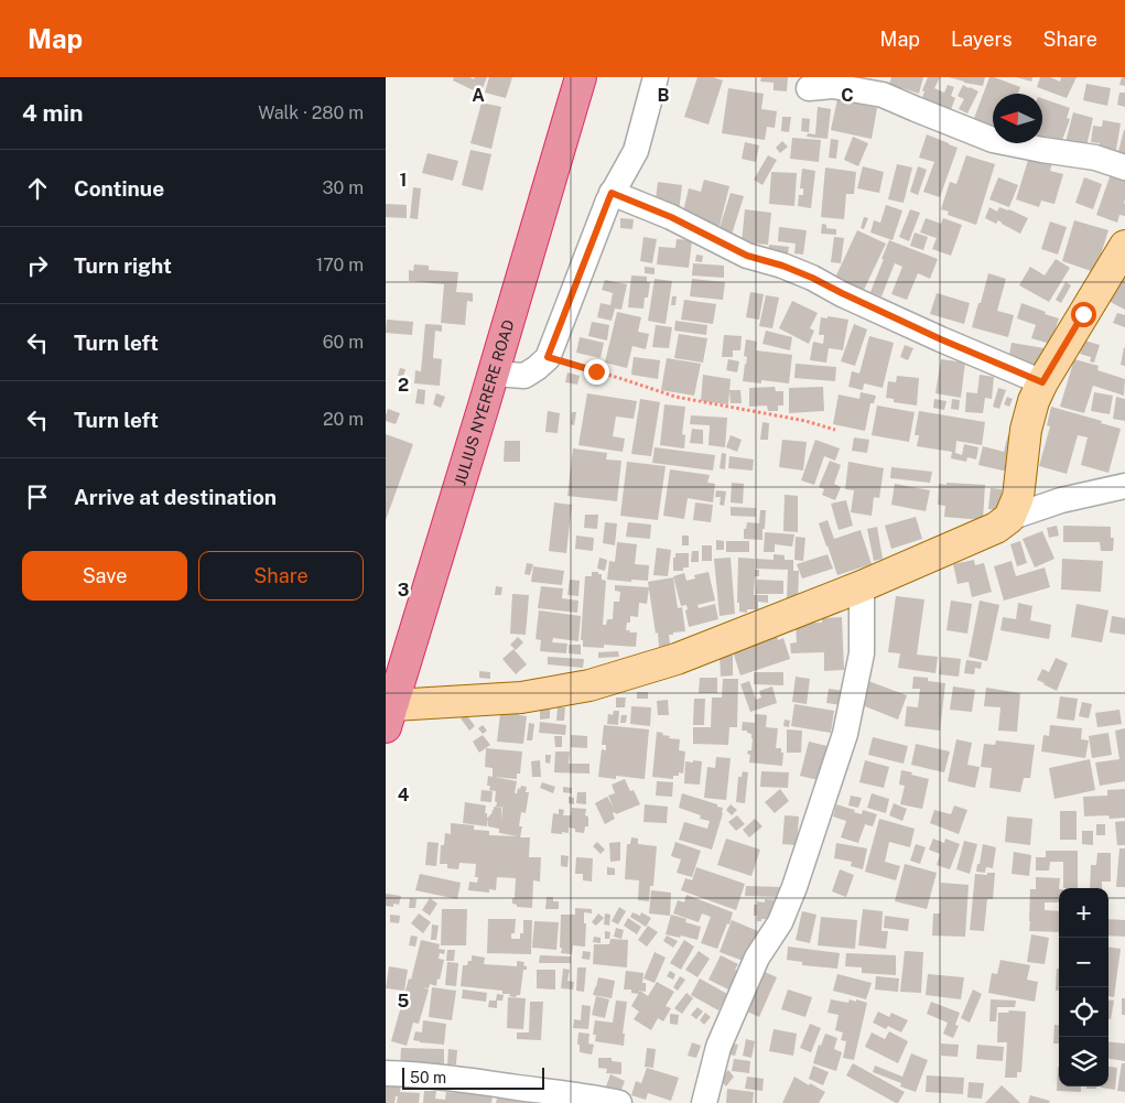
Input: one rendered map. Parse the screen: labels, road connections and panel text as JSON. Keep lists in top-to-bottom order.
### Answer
{
  "streets": {
    "highway": ["JULIUS NYERERE ROAD"]
  },
  "scale_bar": "50 m",
  "north": "left",
  "page": {
    "header": "Map",
    "nav": ["Map", "Layers", "Share"],
    "heading": ["4 min", "Walk · 280 m"],
    "list": [
      ["Continue", "30 m"],
      ["Turn right", "170 m"],
      ["Turn left", "60 m"],
      ["Turn left", "20 m"],
      "Arrive at destination"
    ],
    "buttons": ["Save", "Share"],
    "map_buttons": ["+", "−"],
    "scale": "50 m"
  },
  "grid": {
    "columns": ["A", "B", "C"],
    "rows": [
      "1",
      "2",
      "3",
      "4",
      "5"
    ]
  }
}
